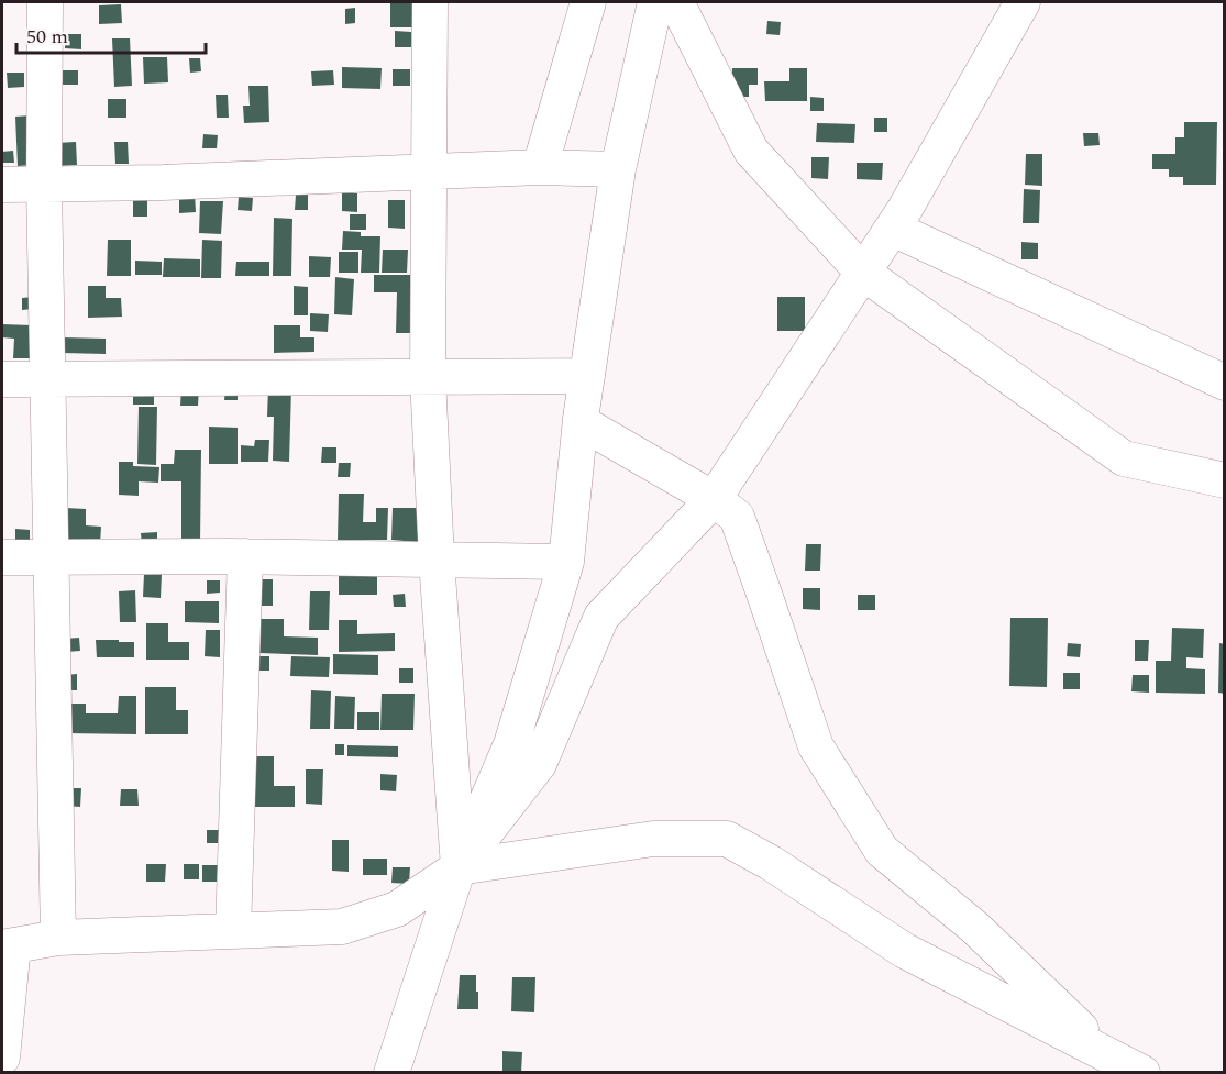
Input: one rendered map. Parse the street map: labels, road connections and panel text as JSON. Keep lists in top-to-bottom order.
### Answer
{
  "scale_bar": "50 m"
}
